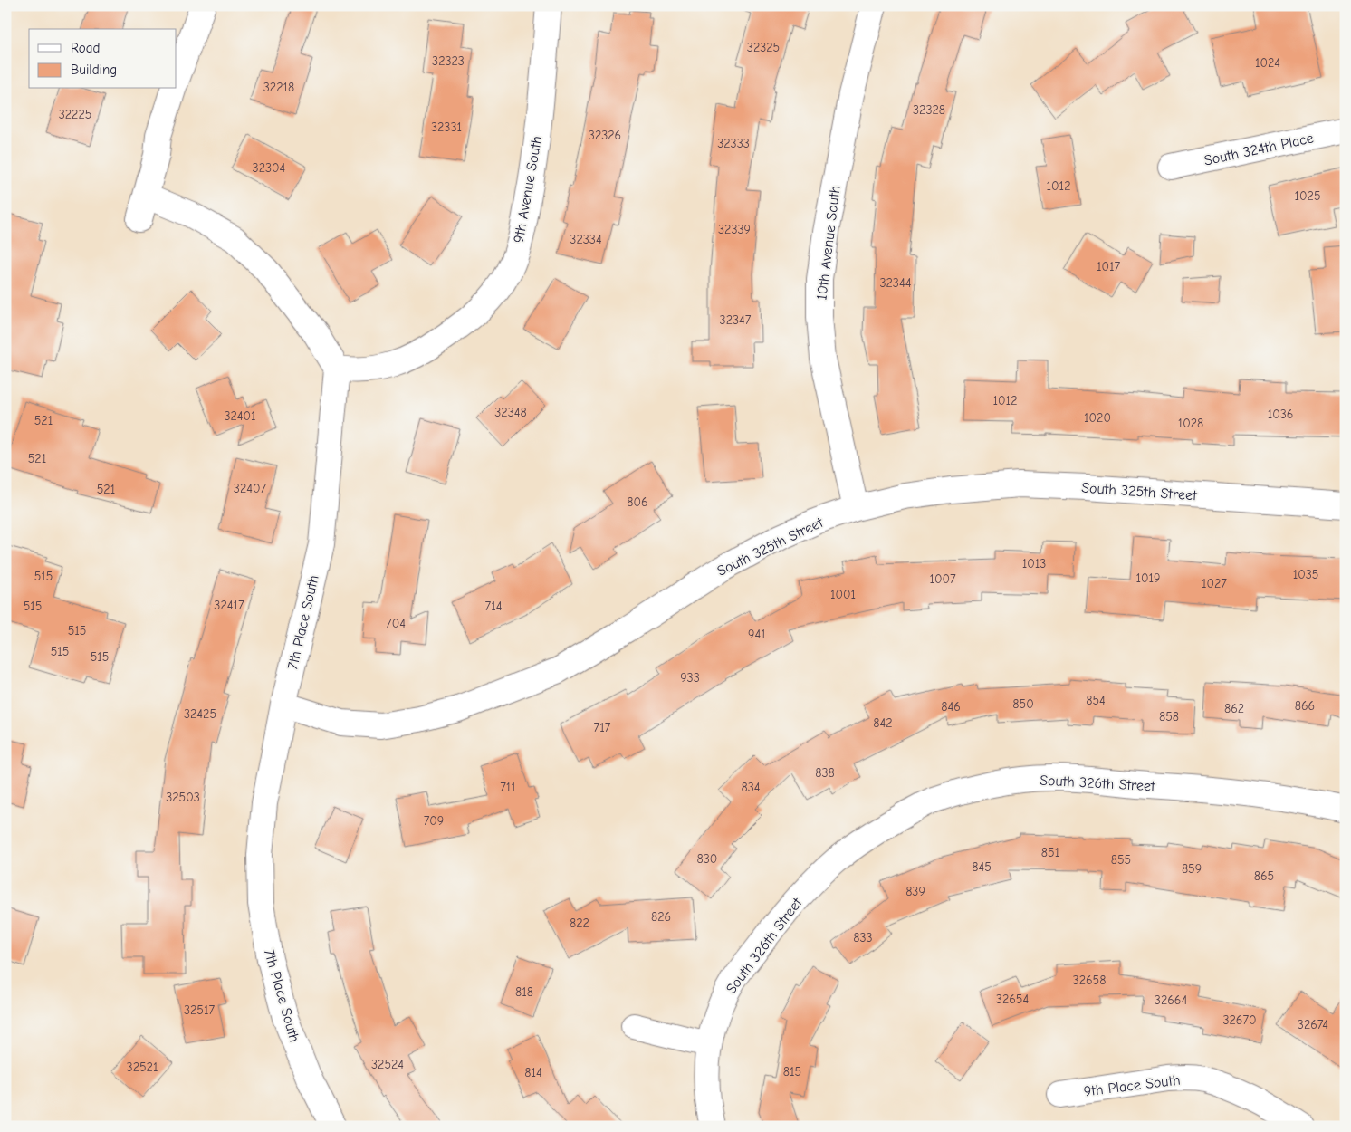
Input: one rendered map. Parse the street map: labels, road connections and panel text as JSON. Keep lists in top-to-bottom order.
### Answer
{
  "streets": {
    "street": [
      "South 324th Place",
      "9th Avenue South",
      "10th Avenue South",
      "South 325th Street",
      "7th Place South",
      "South 326th Street",
      "9th Place South"
    ]
  },
  "crossings": [
    ["9th Avenue South", "7th Place South"],
    ["10th Avenue South", "South 325th Street"],
    ["South 325th Street", "7th Place South"]
  ],
  "house_numbers": [
    "32325",
    "32323",
    "1024",
    "32218",
    "32328",
    "32225",
    "32331",
    "32326",
    "32333",
    "32304",
    "1012",
    "1025",
    "32339",
    "32334",
    "1017",
    "32344",
    "32347",
    "1012",
    "32348",
    "1036",
    "32401",
    "1020",
    "521",
    "1028",
    "521",
    "32407",
    "521",
    "806",
    "1013",
    "1035",
    "515",
    "1019",
    "1007",
    "1027",
    "1001",
    "32417",
    "515",
    "714",
    "704",
    "515",
    "941",
    "515",
    "515",
    "933",
    "854",
    "850",
    "866",
    "846",
    "862",
    "32425",
    "858",
    "842",
    "717",
    "838",
    "711",
    "834",
    "32503",
    "709",
    "851",
    "830",
    "855",
    "845",
    "859",
    "865",
    "839",
    "826",
    "822",
    "833",
    "32658",
    "818",
    "32654",
    "32664",
    "32517",
    "32670",
    "32674",
    "32524",
    "32521",
    "815",
    "814"
  ],
  "legend": ["Road", "Building"]
}
